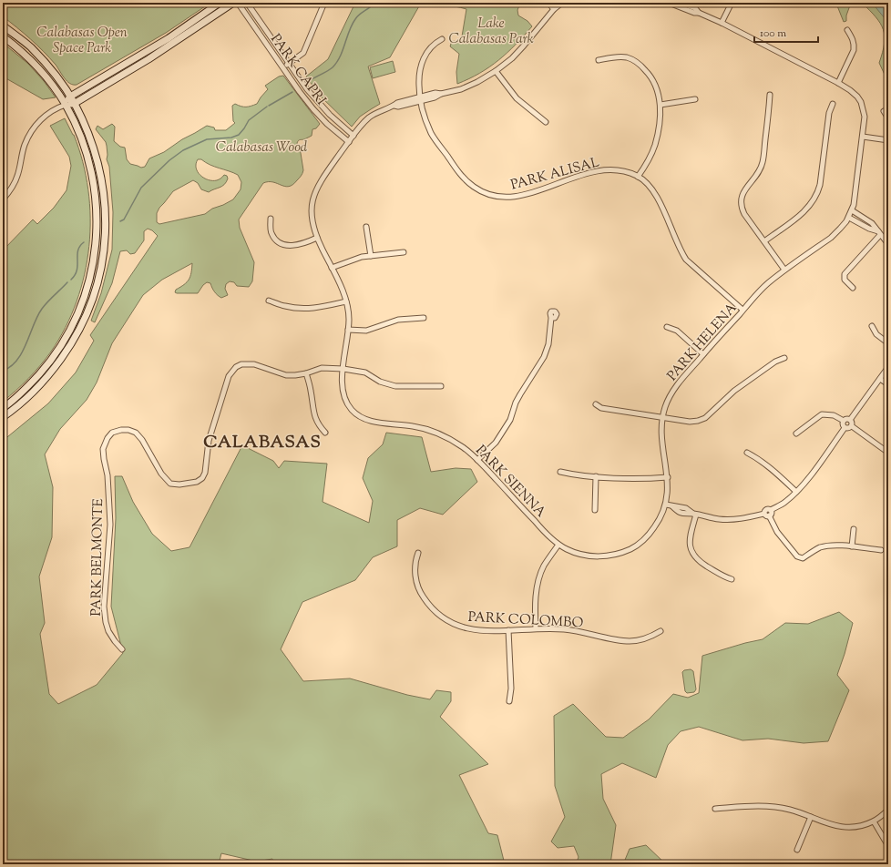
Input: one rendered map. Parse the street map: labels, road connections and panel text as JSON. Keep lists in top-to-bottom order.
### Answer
{
  "streets": {
    "street": [
      "PARK CAPRI",
      "PARK ALISAL",
      "PARK HELENA",
      "PARK SIENNA",
      "PARK BELMONTE",
      "PARK COLOMBO"
    ]
  },
  "crossings": [
    ["PARK CAPRI", "PARK SIENNA"],
    ["PARK ALISAL", "PARK HELENA"],
    ["PARK ALISAL", "PARK SIENNA"],
    ["PARK HELENA", "PARK SIENNA"],
    ["PARK SIENNA", "PARK BELMONTE"]
  ],
  "districts": ["CALABASAS"],
  "parks": ["Lake Calabasas Park", "Calabasas Open Space Park", "Calabasas Wood"],
  "scale_bar": "100 m"
}
